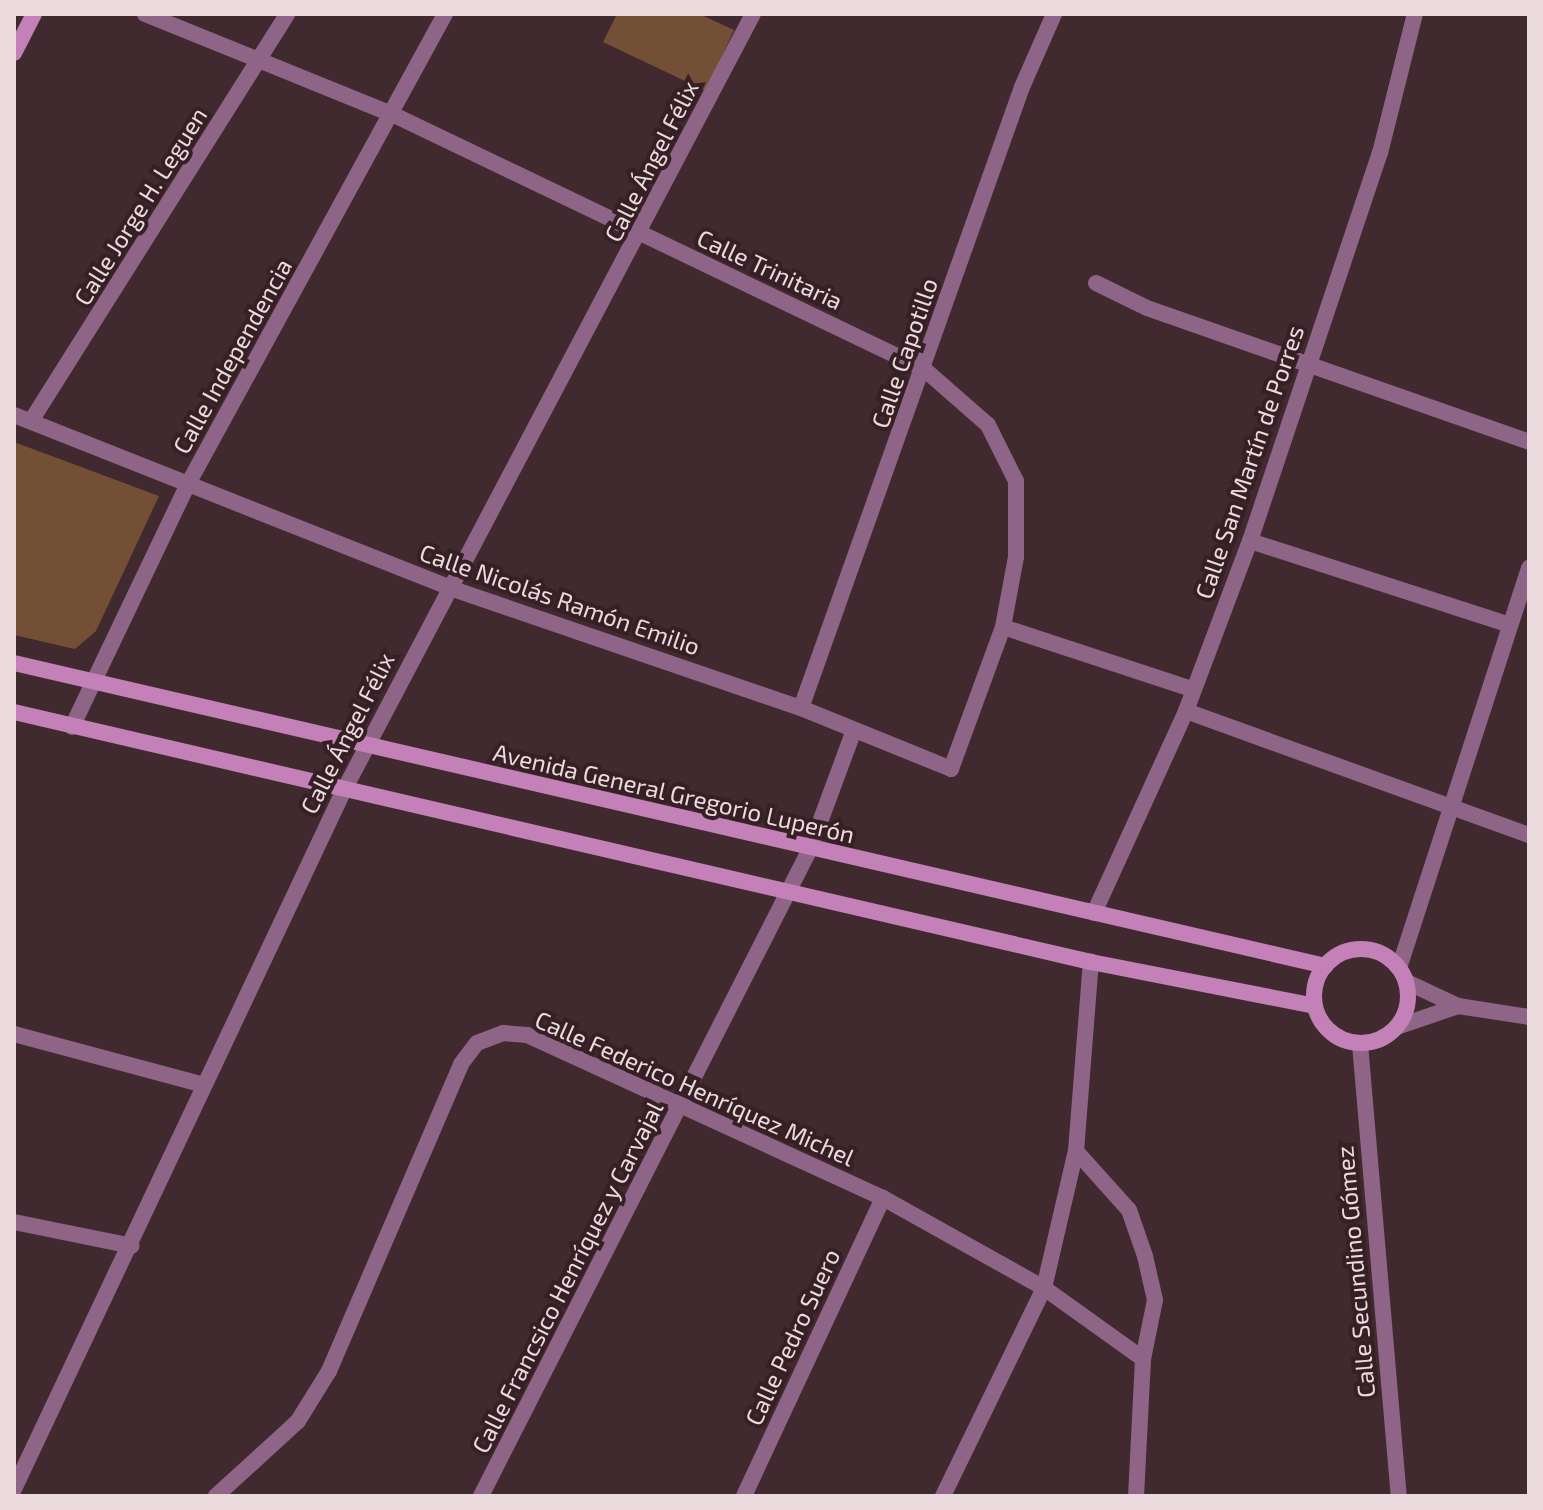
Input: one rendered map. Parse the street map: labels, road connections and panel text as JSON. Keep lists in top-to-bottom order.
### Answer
{
  "streets": {
    "main road": ["Avenida General Gregorio Luperón"],
    "street": [
      "Calle Ángel Félix",
      "Calle Jorge H. Leguen",
      "Calle Trinitaria",
      "Calle Capotillo",
      "Calle Independencia",
      "Calle San Martín de Porres",
      "Calle Nicolás Ramón Emilio",
      "Calle Federico Henríquez Michel",
      "Calle Secundino Gómez",
      "Calle Francsico Henríquez y Carvajal",
      "Calle Pedro Suero"
    ]
  },
  "crossings": [
    ["Calle Ángel Félix", "Calle Trinitaria"],
    ["Calle Ángel Félix", "Calle Nicolás Ramón Emilio"],
    ["Calle Ángel Félix", "Avenida General Gregorio Luperón"],
    ["Calle Jorge H. Leguen", "Calle Trinitaria"],
    ["Calle Jorge H. Leguen", "Calle Nicolás Ramón Emilio"],
    ["Calle Trinitaria", "Calle Capotillo"],
    ["Calle Trinitaria", "Calle Independencia"],
    ["Calle Trinitaria", "Calle Nicolás Ramón Emilio"],
    ["Calle Capotillo", "Calle Nicolás Ramón Emilio"],
    ["Calle Independencia", "Calle Nicolás Ramón Emilio"],
    ["Calle Independencia", "Avenida General Gregorio Luperón"],
    ["Calle San Martín de Porres", "Avenida General Gregorio Luperón"],
    ["Calle Nicolás Ramón Emilio", "Calle Francsico Henríquez y Carvajal"],
    ["Avenida General Gregorio Luperón", "Calle Secundino Gómez"],
    ["Avenida General Gregorio Luperón", "Calle Francsico Henríquez y Carvajal"],
    ["Calle Federico Henríquez Michel", "Calle Francsico Henríquez y Carvajal"],
    ["Calle Federico Henríquez Michel", "Calle Pedro Suero"]
  ]
}
